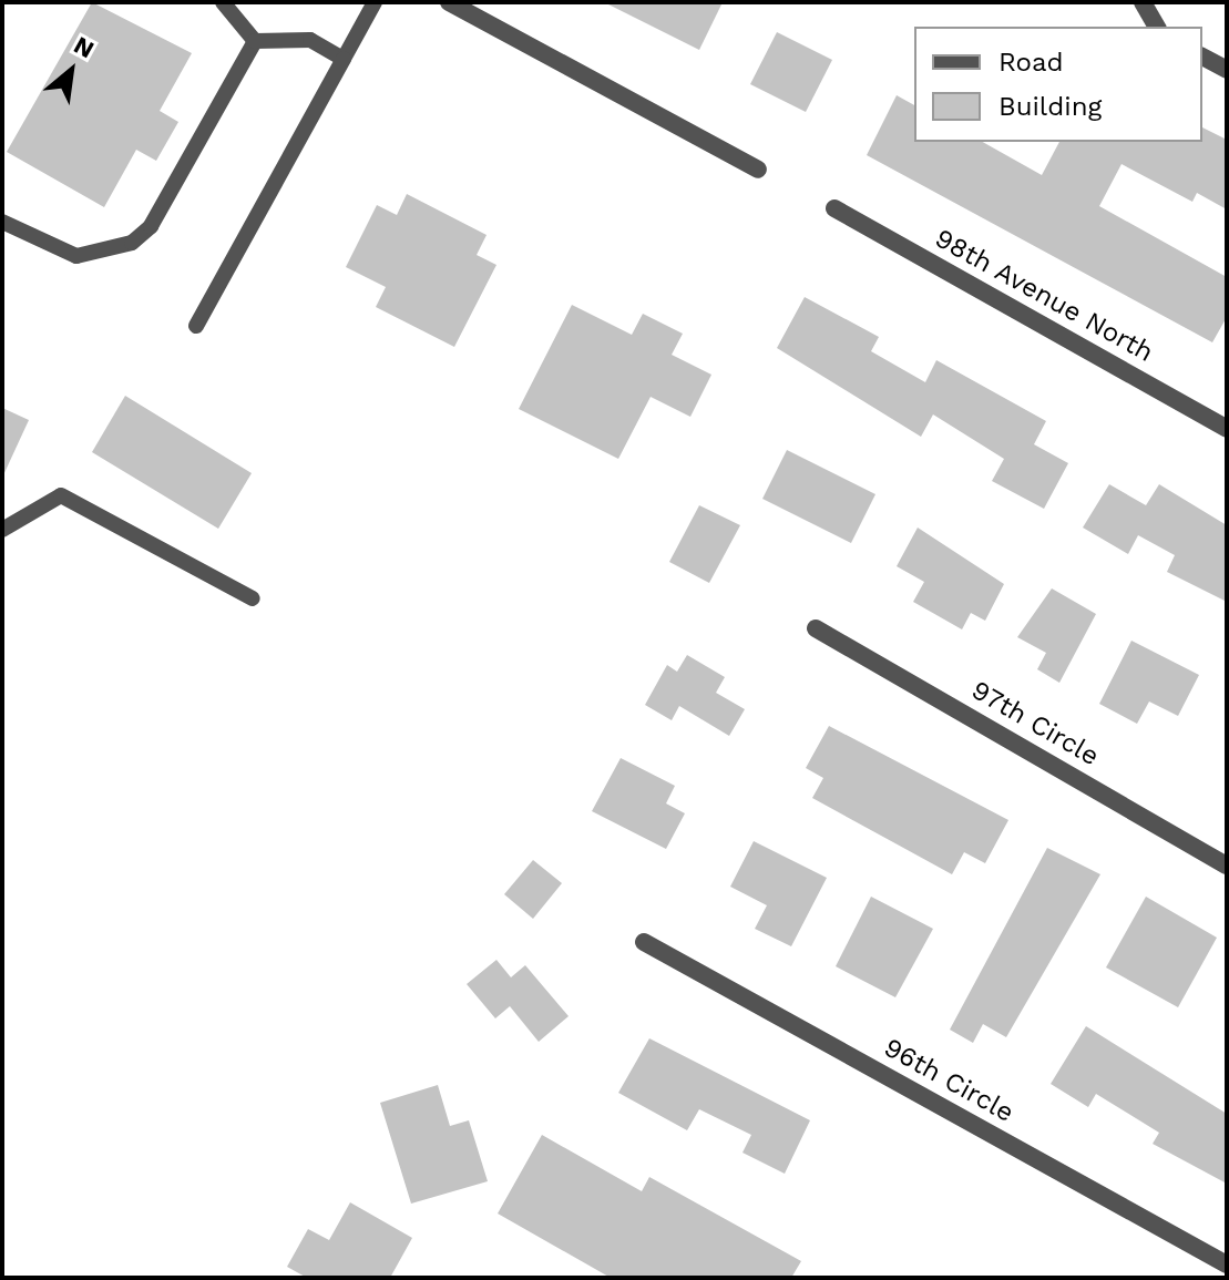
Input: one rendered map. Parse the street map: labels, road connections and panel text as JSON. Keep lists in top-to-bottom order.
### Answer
{
  "streets": {
    "street": ["98th Avenue North", "97th Circle", "96th Circle"]
  },
  "legend": ["Road", "Building"],
  "north": "top right"
}
